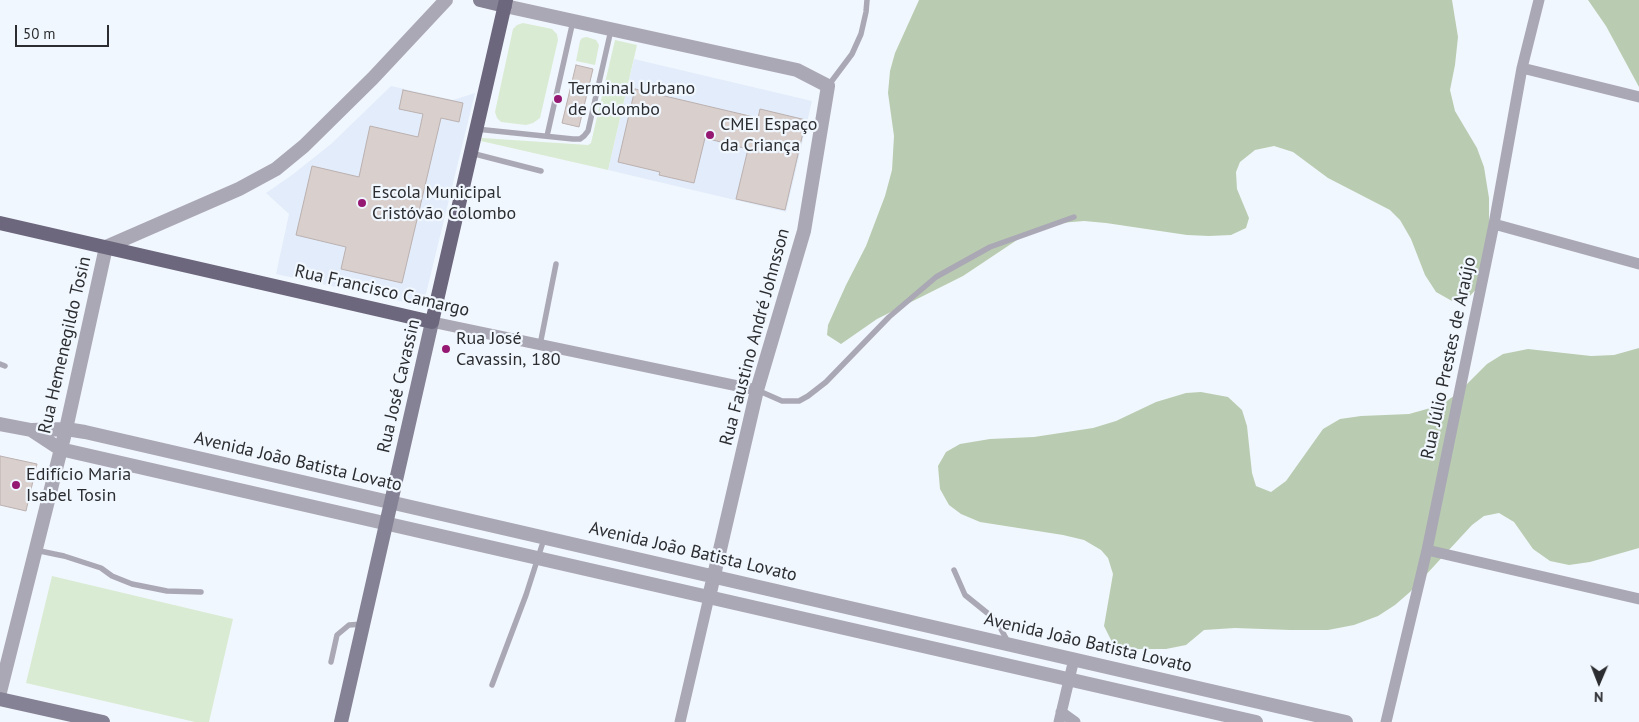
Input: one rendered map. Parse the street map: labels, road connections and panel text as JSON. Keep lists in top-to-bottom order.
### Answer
{
  "streets": {
    "main road": ["Rua Francisco Camargo", "Rua José Cavassin"],
    "street": [
      "Rua Faustino André Johnsson",
      "Rua Hemenegildo Tosin",
      "Rua Júlio Prestes de Araújo",
      "Avenida João Batista Lovato"
    ]
  },
  "crossings": [
    ["Rua Francisco Camargo", "Rua Faustino André Johnsson"],
    ["Rua Francisco Camargo", "Rua Hemenegildo Tosin"],
    ["Rua Francisco Camargo", "Rua José Cavassin"],
    ["Rua Faustino André Johnsson", "Avenida João Batista Lovato"],
    ["Rua Hemenegildo Tosin", "Avenida João Batista Lovato"],
    ["Rua José Cavassin", "Avenida João Batista Lovato"]
  ],
  "places": [
    "Terminal Urbano de Colombo",
    "CMEI Espaço da Criança",
    "Escola Municipal Cristóvão Colombo",
    "Rua José Cavassin, 180",
    "Edifício Maria Isabel Tosin"
  ],
  "scale_bar": "50 m",
  "north": "bottom"
}
